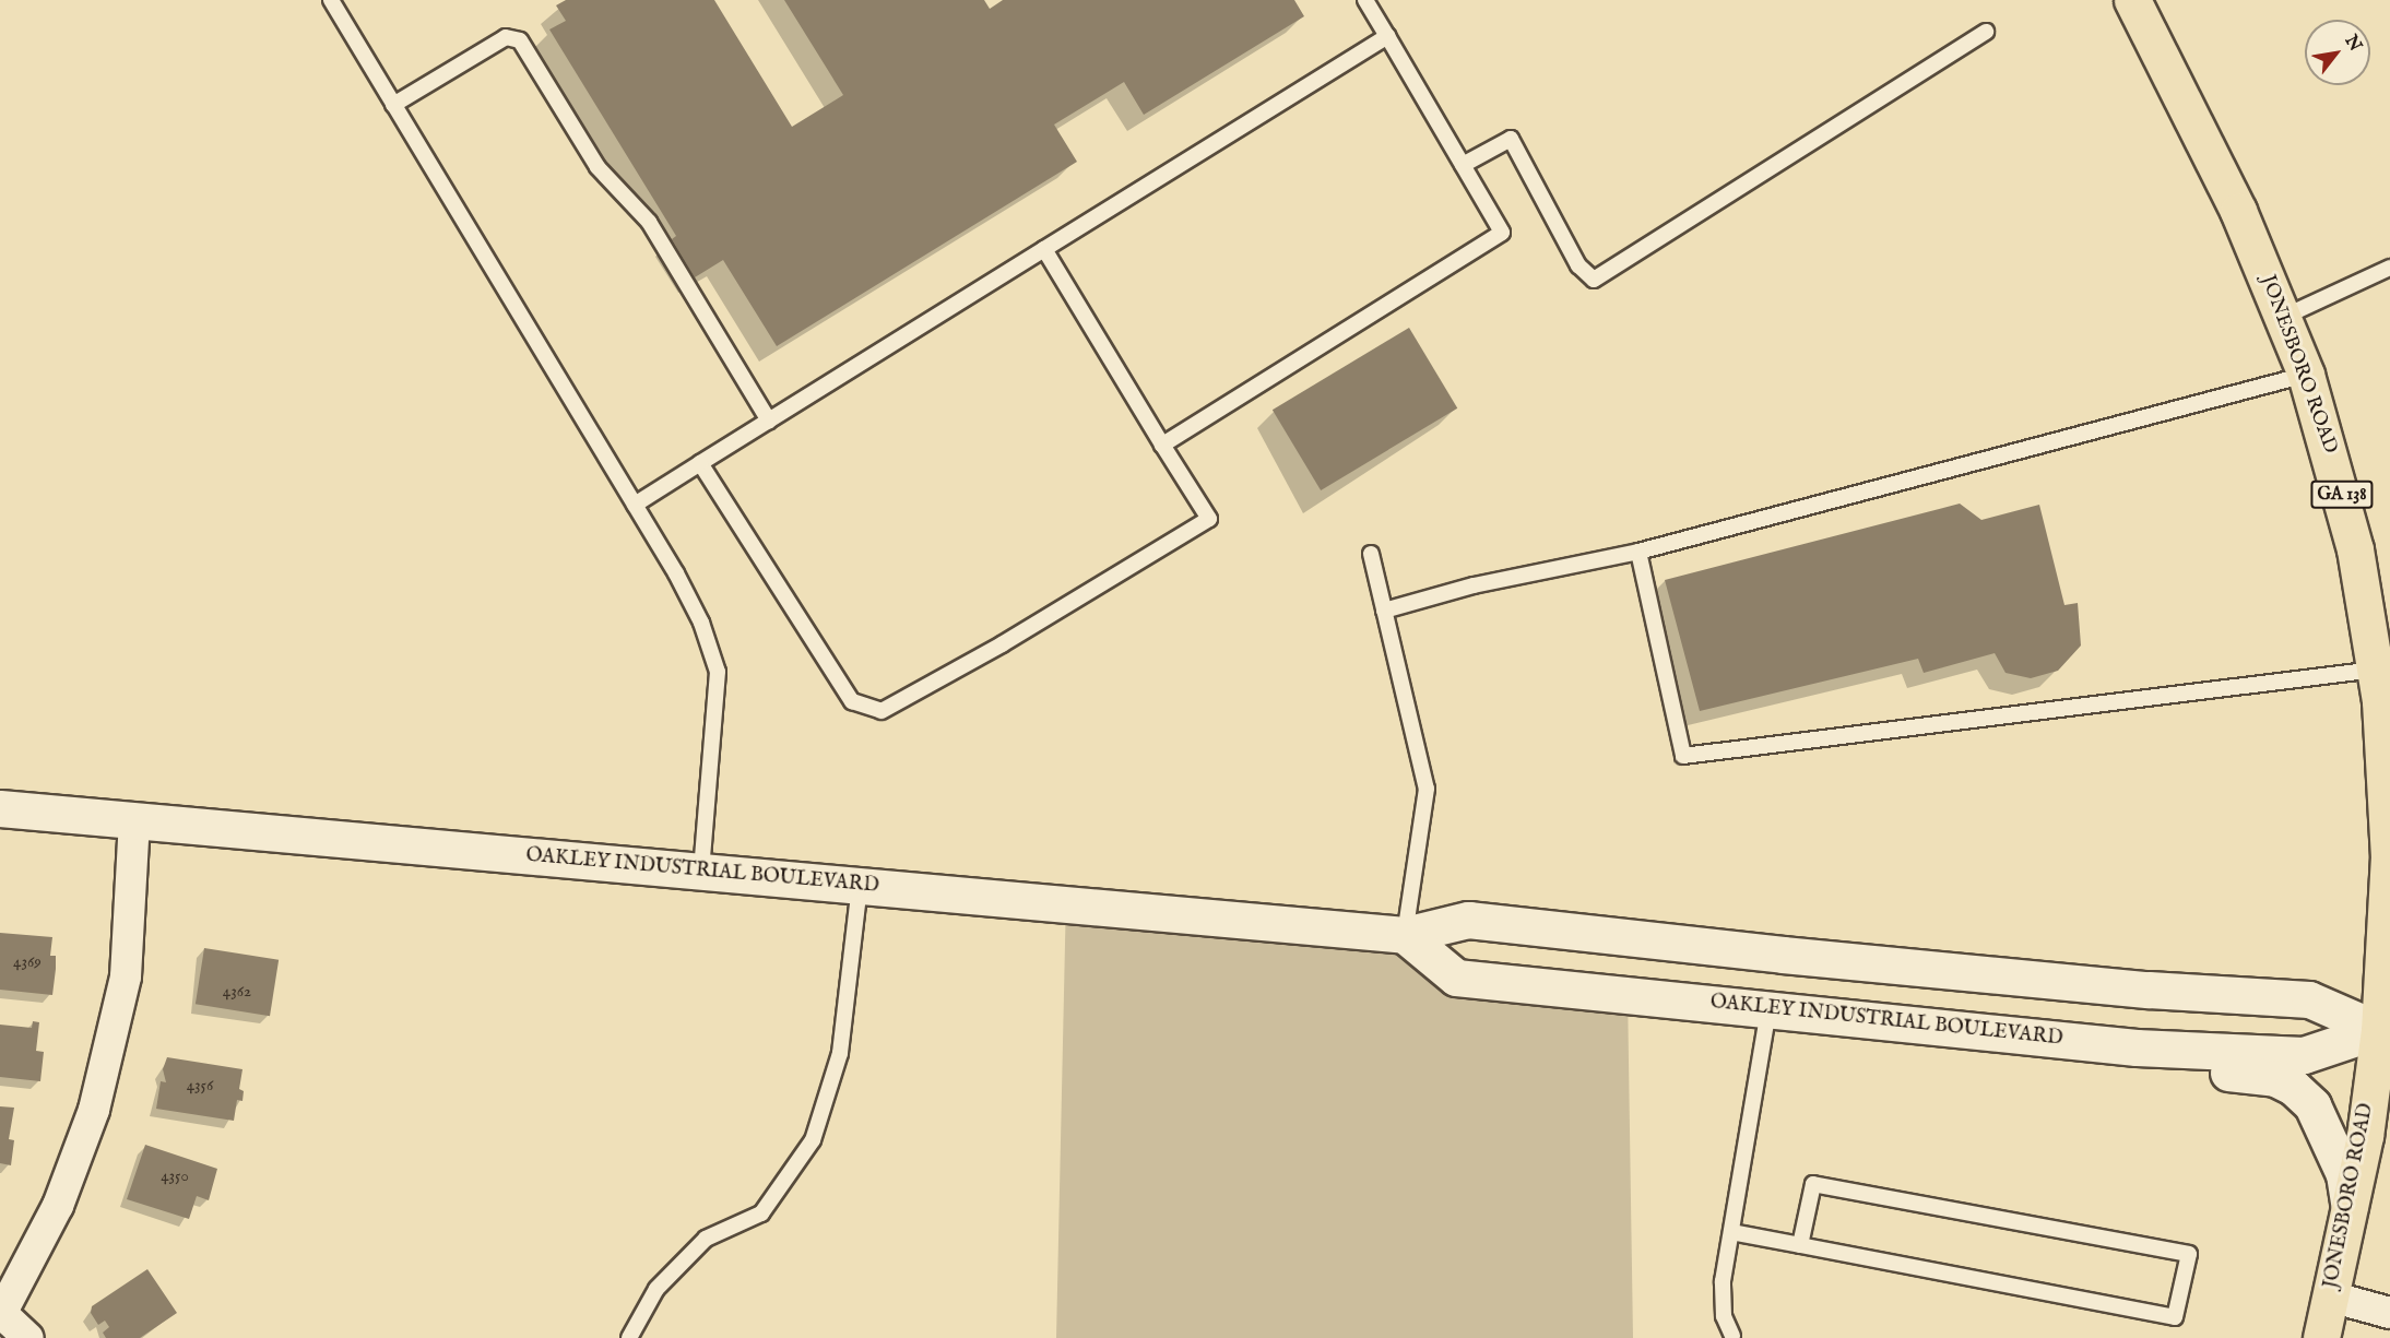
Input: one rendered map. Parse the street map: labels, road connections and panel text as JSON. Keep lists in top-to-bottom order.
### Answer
{
  "streets": {
    "highway": ["JONESBORO ROAD", "GA 138"],
    "street": ["OAKLEY INDUSTRIAL BOULEVARD"]
  },
  "crossings": [
    ["JONESBORO ROAD", "OAKLEY INDUSTRIAL BOULEVARD"]
  ],
  "house_numbers": [
    "4369",
    "4362",
    "4356",
    "4350"
  ],
  "north": "top right"
}
